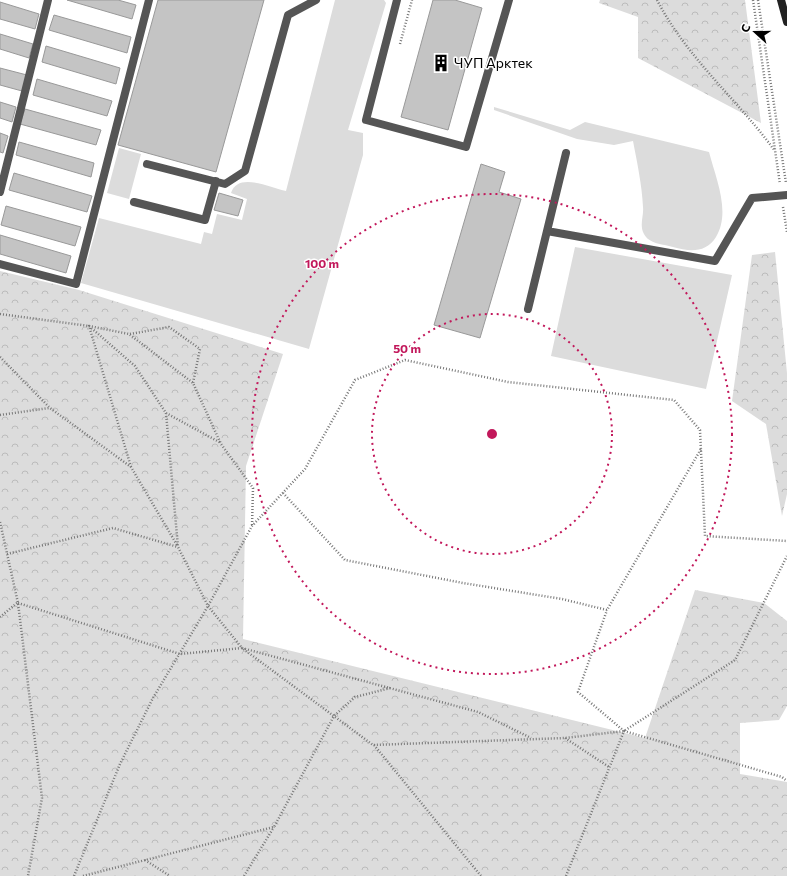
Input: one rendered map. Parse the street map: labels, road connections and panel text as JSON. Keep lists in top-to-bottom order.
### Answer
{
  "places": {
    "building": ["ЧУП Арктек"]
  },
  "north": "left",
  "rings": ["100 m", "50 m"]
}
